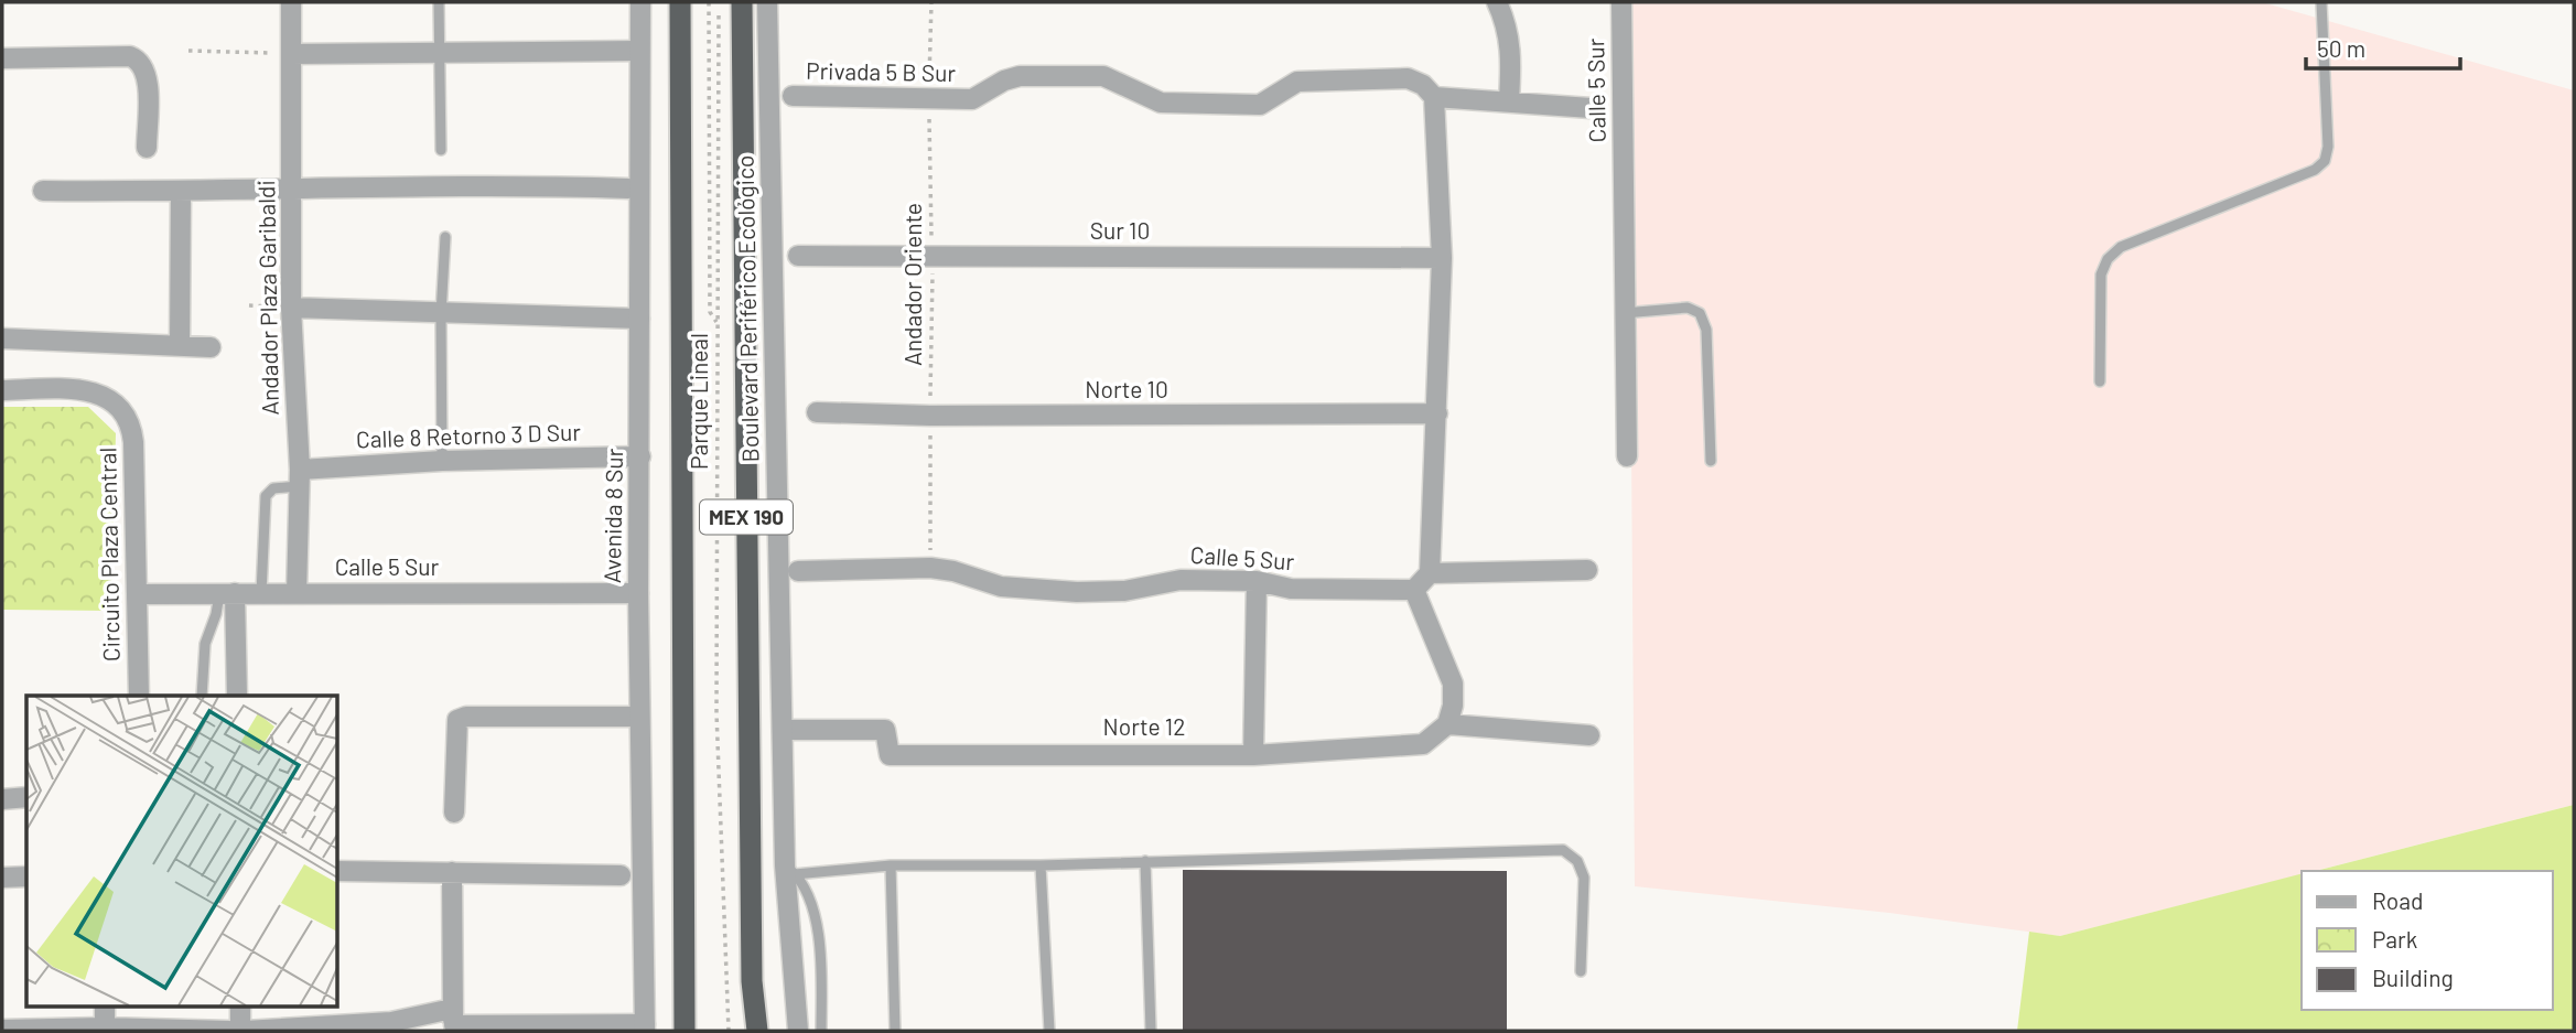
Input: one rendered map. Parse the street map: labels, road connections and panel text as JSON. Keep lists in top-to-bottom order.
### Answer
{
  "streets": {
    "highway": ["Boulevard Periférico Ecológico", "MEX 190"],
    "street": [
      "Privada 5 B Sur",
      "Calle 5 Sur",
      "Sur 10",
      "Andador Plaza Garibaldi",
      "Norte 10",
      "Calle 8 Retorno 3 D Sur",
      "Avenida 8 Sur",
      "Circuito Plaza Central",
      "Norte 12"
    ],
    "path": ["Andador Oriente", "Parque Lineal"]
  },
  "crossings": [
    ["Privada 5 B Sur", "Andador Oriente"],
    ["Calle 5 Sur", "Andador Oriente"],
    ["Calle 5 Sur", "Andador Plaza Garibaldi"],
    ["Calle 5 Sur", "Avenida 8 Sur"],
    ["Calle 5 Sur", "Circuito Plaza Central"],
    ["Sur 10", "Andador Oriente"],
    ["Andador Oriente", "Norte 10"],
    ["Andador Plaza Garibaldi", "Calle 8 Retorno 3 D Sur"],
    ["Boulevard Periférico Ecológico", "Norte 12"],
    ["Calle 8 Retorno 3 D Sur", "Avenida 8 Sur"]
  ],
  "legend": ["Road", "Park", "Building"],
  "scale_bar": "50 m"
}
